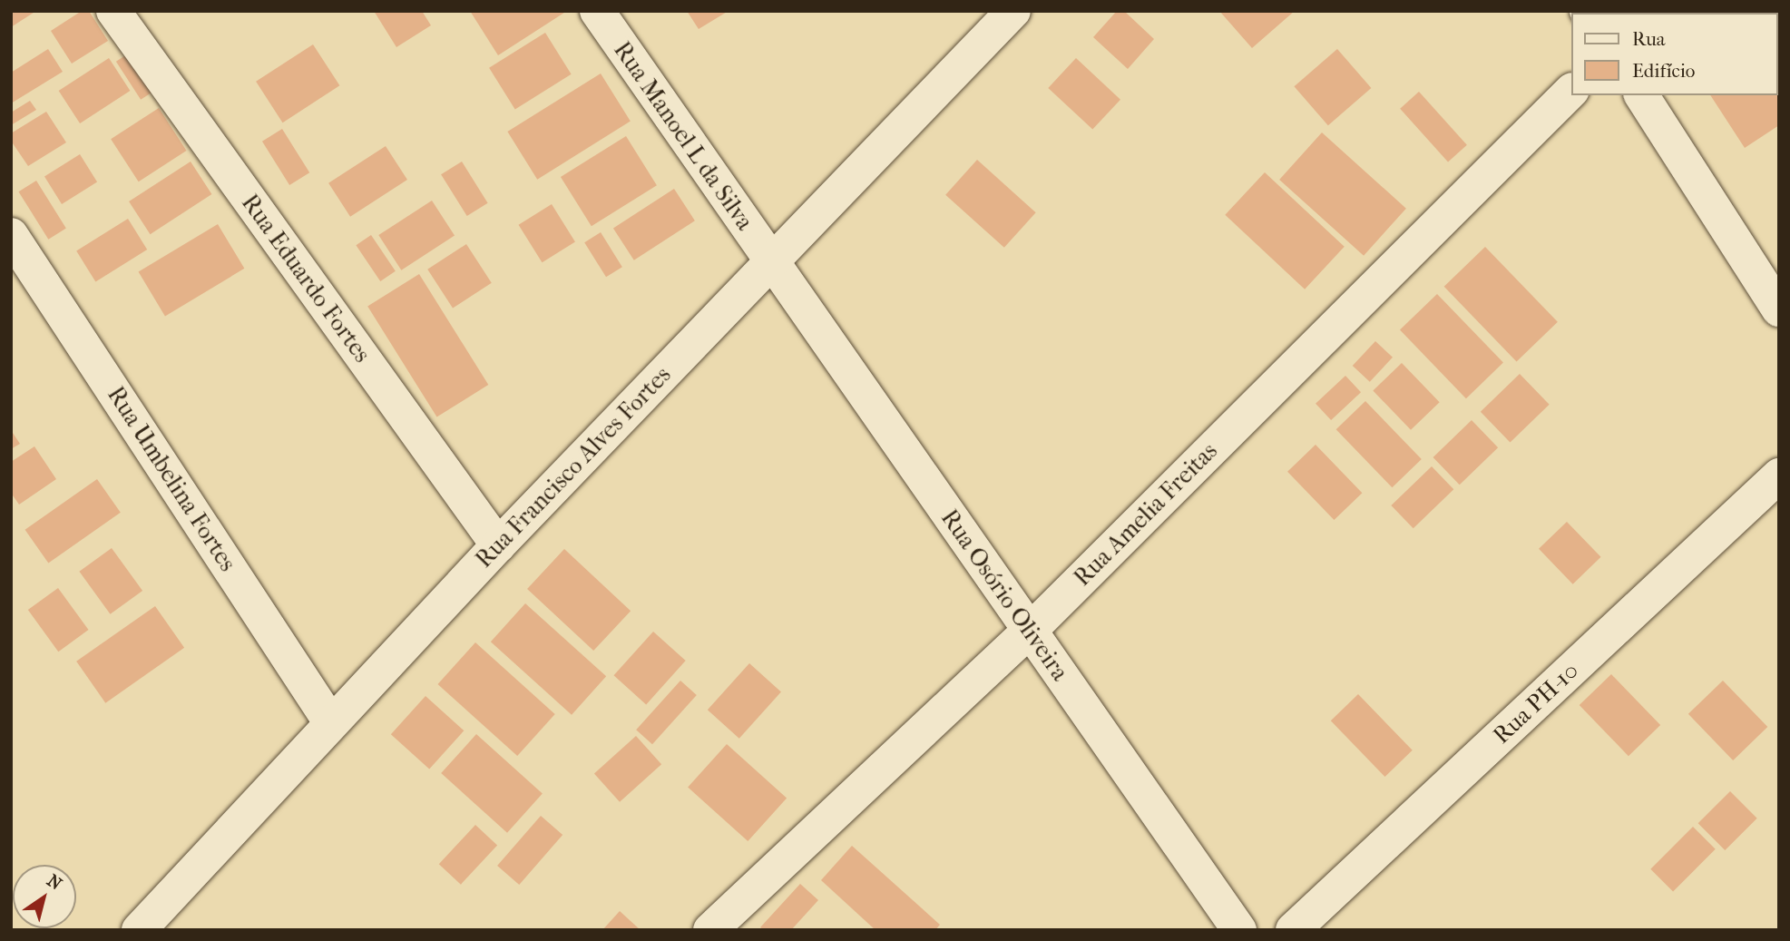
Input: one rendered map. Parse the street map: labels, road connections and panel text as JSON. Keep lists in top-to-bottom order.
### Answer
{
  "streets": {
    "street": [
      "Rua Manoel L da Silva",
      "Rua Eduardo Fortes",
      "Rua Francisco Alves Fortes",
      "Rua Umbelina Fortes",
      "Rua Amelia Freitas",
      "Rua Osório Oliveira",
      "Rua PH-10"
    ]
  },
  "crossings": [
    ["Rua Manoel L da Silva", "Rua Francisco Alves Fortes"],
    ["Rua Manoel L da Silva", "Rua Osório Oliveira"],
    ["Rua Eduardo Fortes", "Rua Francisco Alves Fortes"],
    ["Rua Francisco Alves Fortes", "Rua Umbelina Fortes"],
    ["Rua Francisco Alves Fortes", "Rua Osório Oliveira"],
    ["Rua Amelia Freitas", "Rua Osório Oliveira"]
  ],
  "legend": ["Rua", "Edifício"],
  "north": "top right"
}
